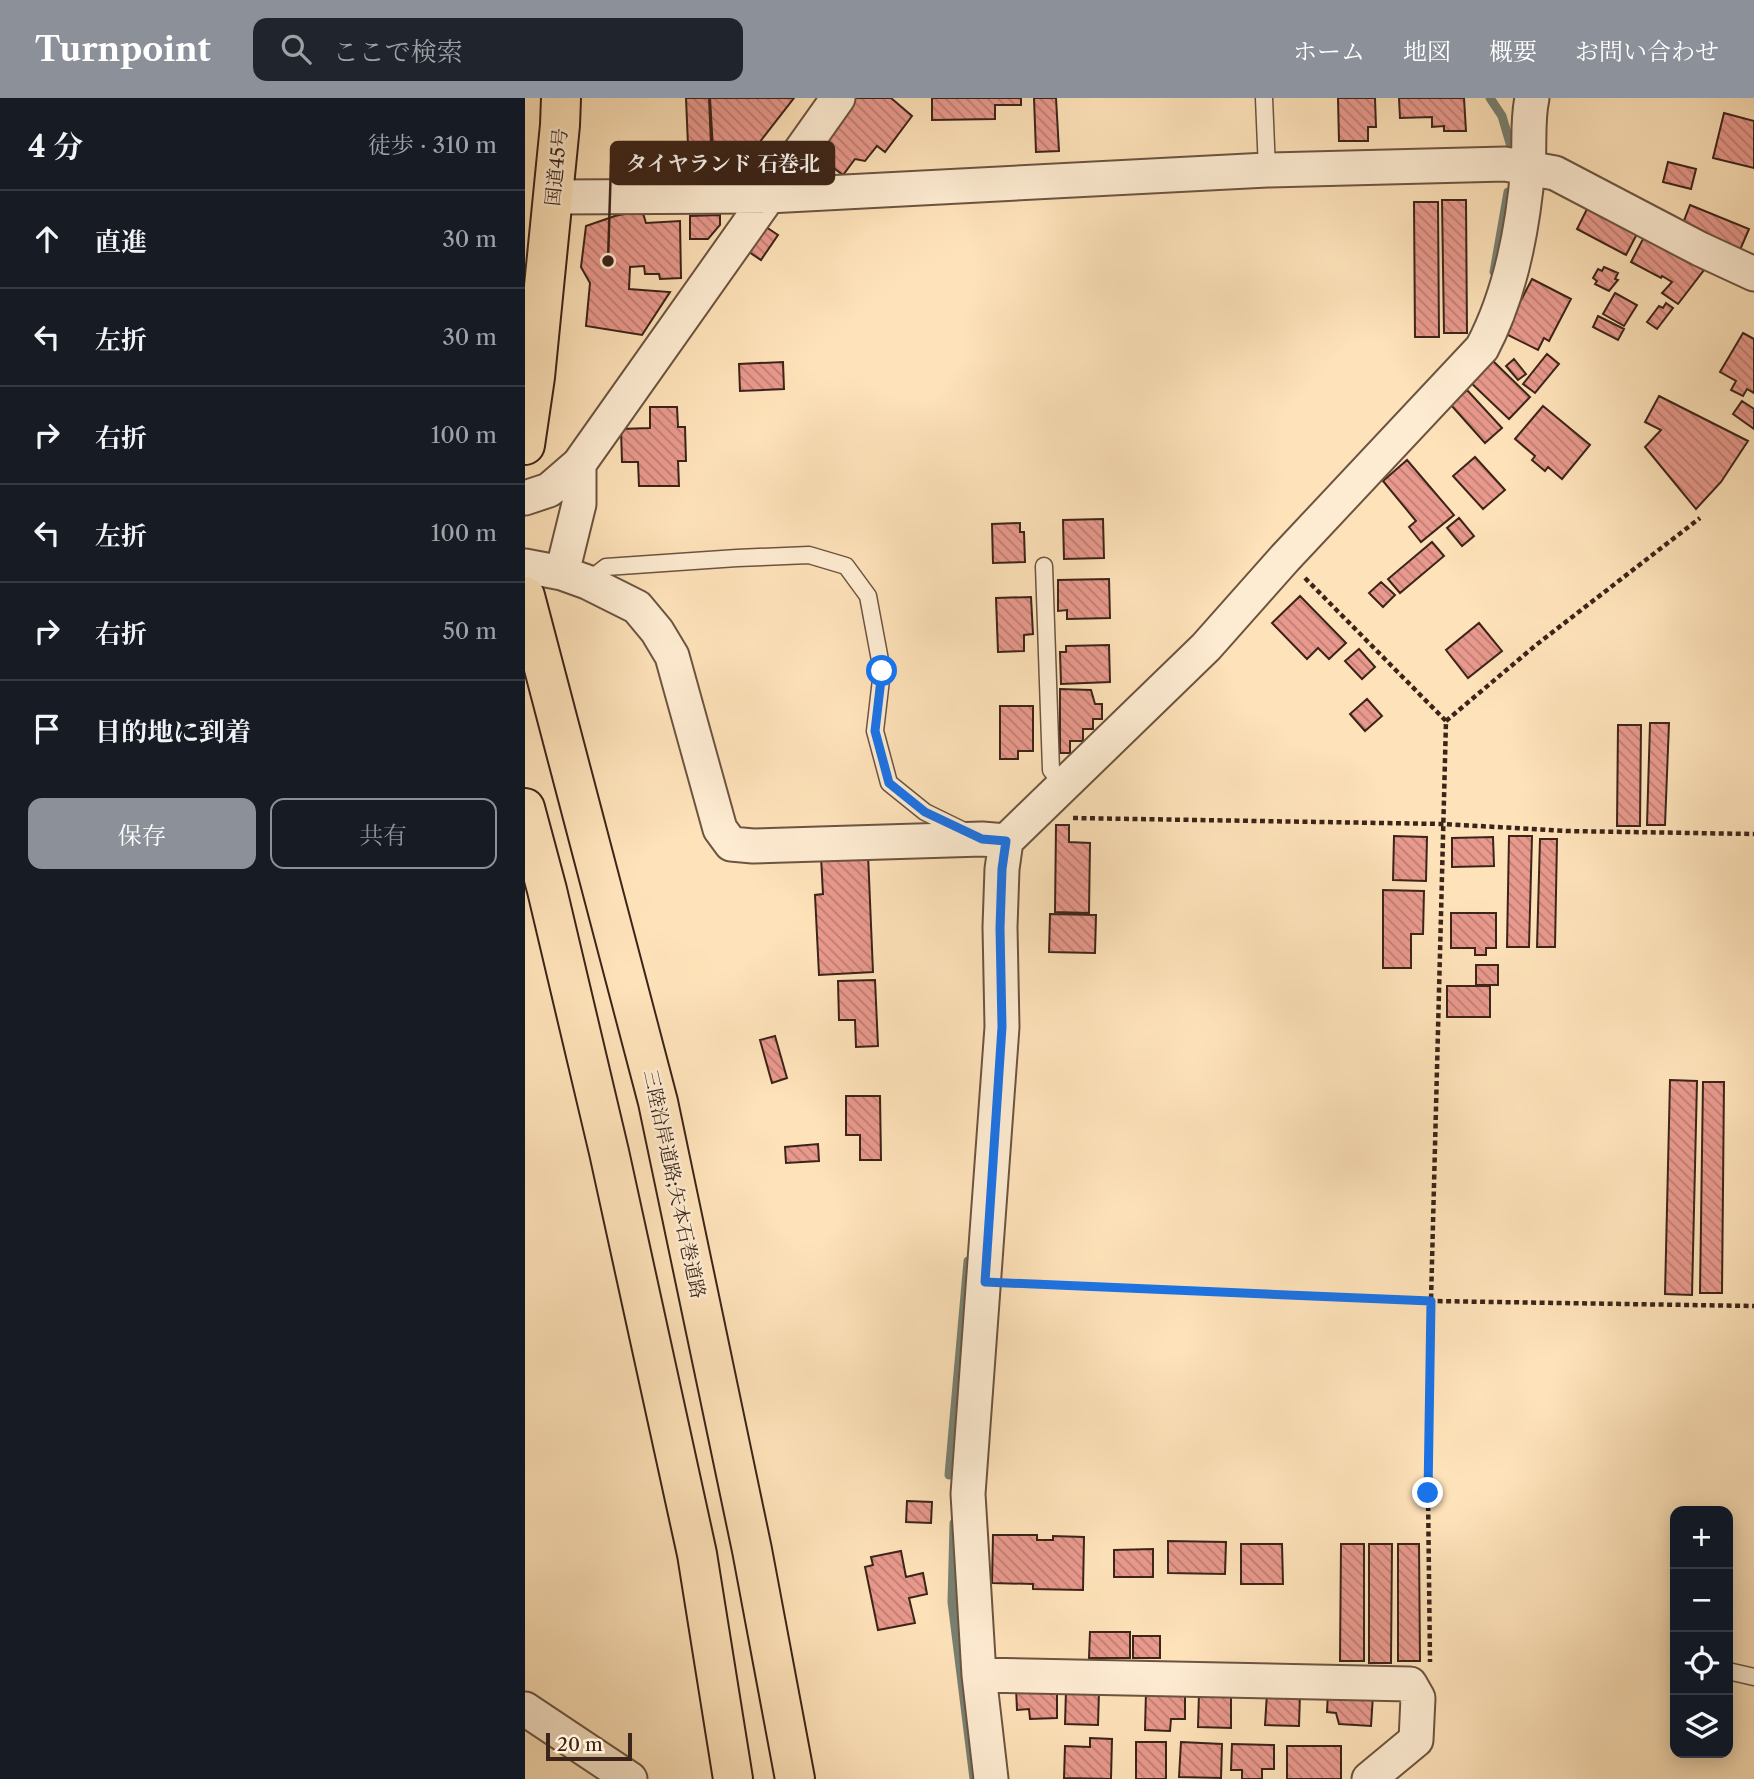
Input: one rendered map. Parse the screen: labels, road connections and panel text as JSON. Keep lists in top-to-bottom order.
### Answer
{
  "streets": {
    "highway": ["国道45号", "三陸沿岸道路;矢本石巻道路"]
  },
  "places": ["タイヤランド 石巻北"],
  "scale_bar": "20 m",
  "page": {
    "header": "Turnpoint",
    "search": "ここで検索",
    "nav": [
      "ホーム",
      "地図",
      "概要",
      "お問い合わせ"
    ],
    "heading": ["4 分", "徒歩 · 310 m"],
    "list": [
      ["直進", "30 m"],
      ["左折", "30 m"],
      ["右折", "100 m"],
      ["左折", "100 m"],
      ["右折", "50 m"],
      "目的地に到着"
    ],
    "buttons": ["保存", "共有"],
    "map_buttons": ["+", "−"],
    "scale": "20 m"
  }
}
